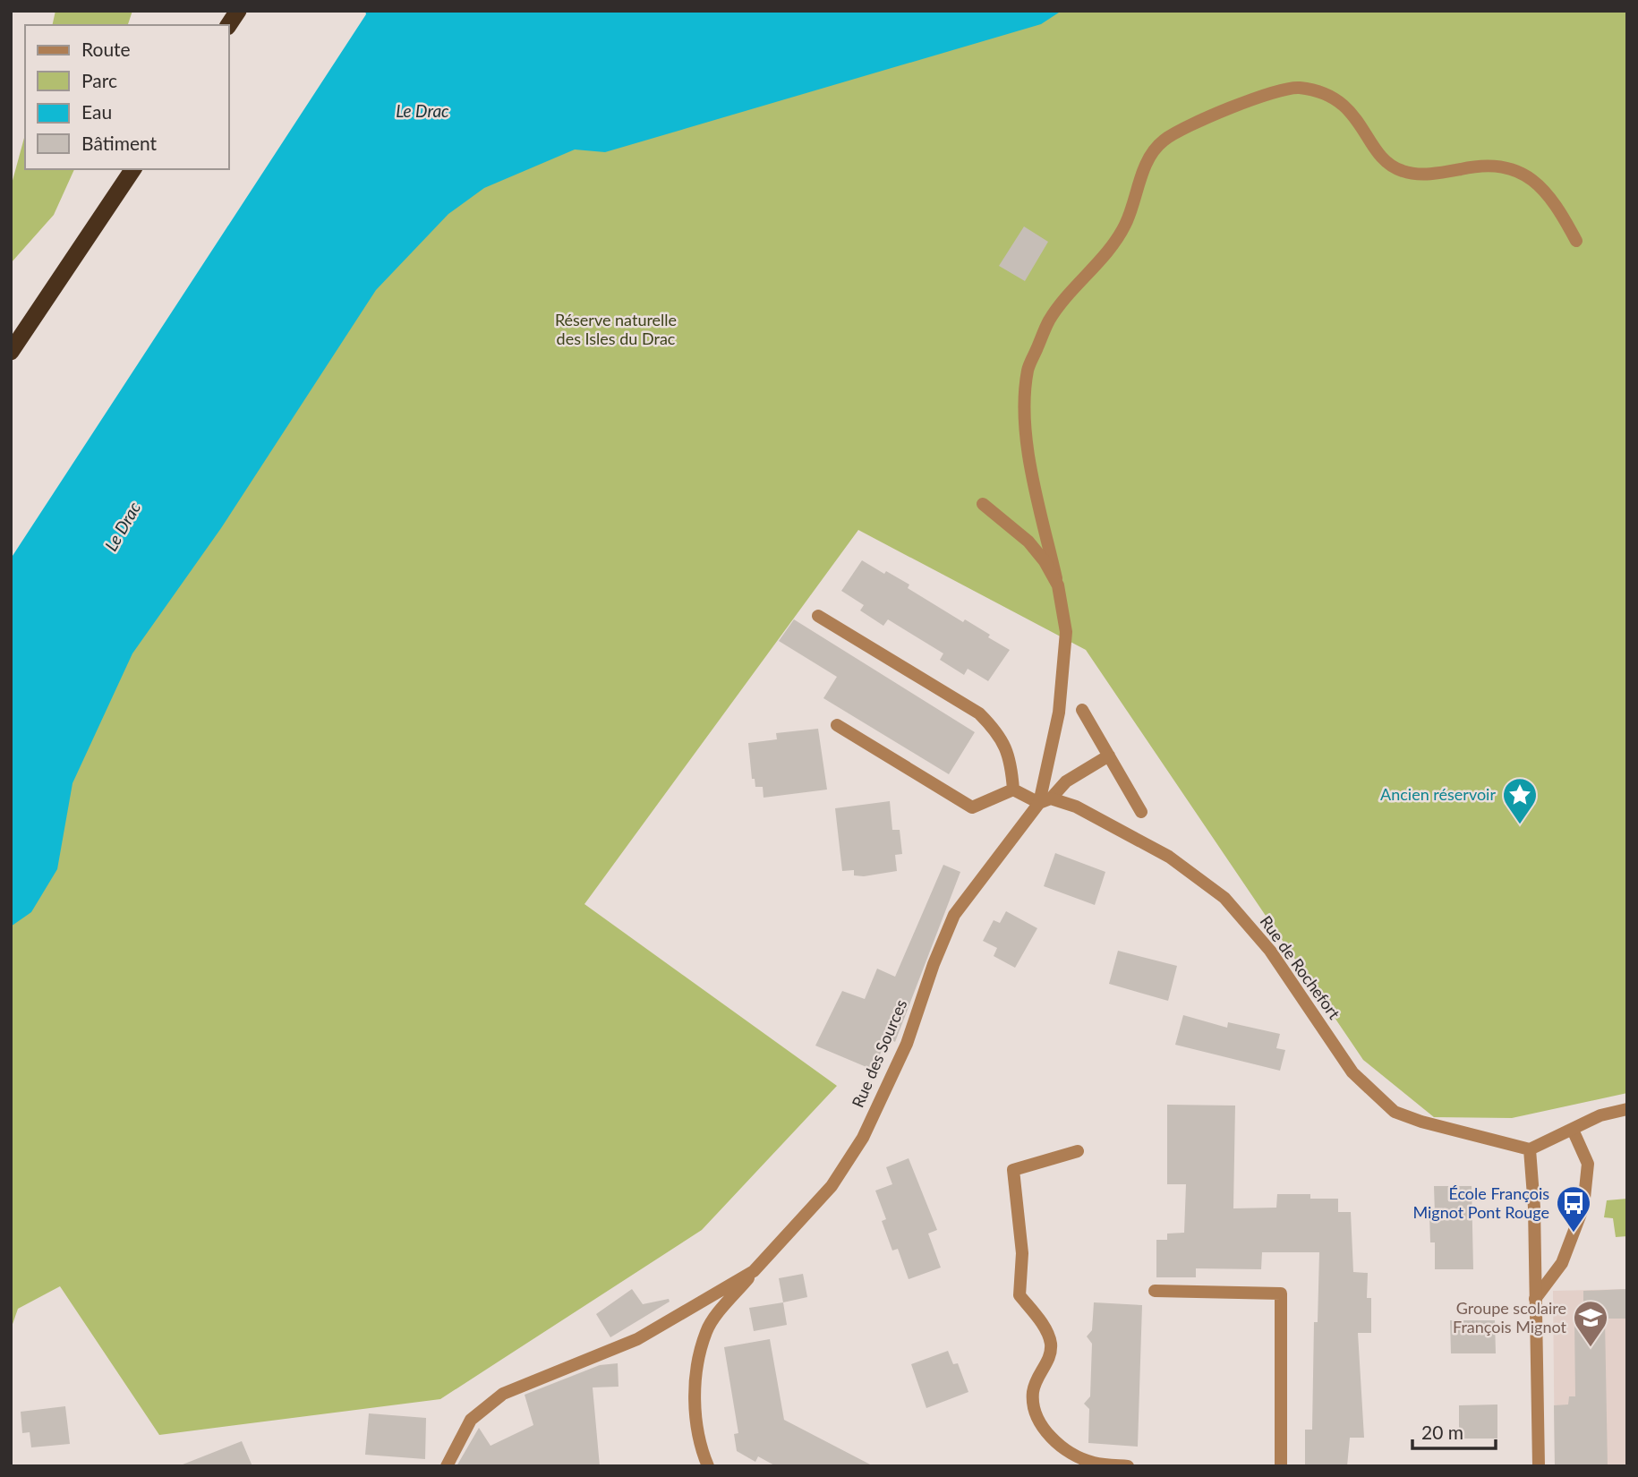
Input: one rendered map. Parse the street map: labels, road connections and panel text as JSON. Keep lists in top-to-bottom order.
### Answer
{
  "streets": {
    "street": ["Rue de Rochefort", "Rue des Sources"]
  },
  "crossings": [
    ["Rue de Rochefort", "Rue des Sources"]
  ],
  "water": ["Le Drac"],
  "parks": ["Réserve naturelle des Isles du Drac"],
  "places": {
    "place": ["Ancien réservoir"],
    "bus stop": ["École François Mignot Pont Rouge"],
    "school or university": ["Groupe scolaire François Mignot"]
  },
  "legend": [
    "Route",
    "Parc",
    "Eau",
    "Bâtiment"
  ],
  "scale_bar": "20 m"
}
